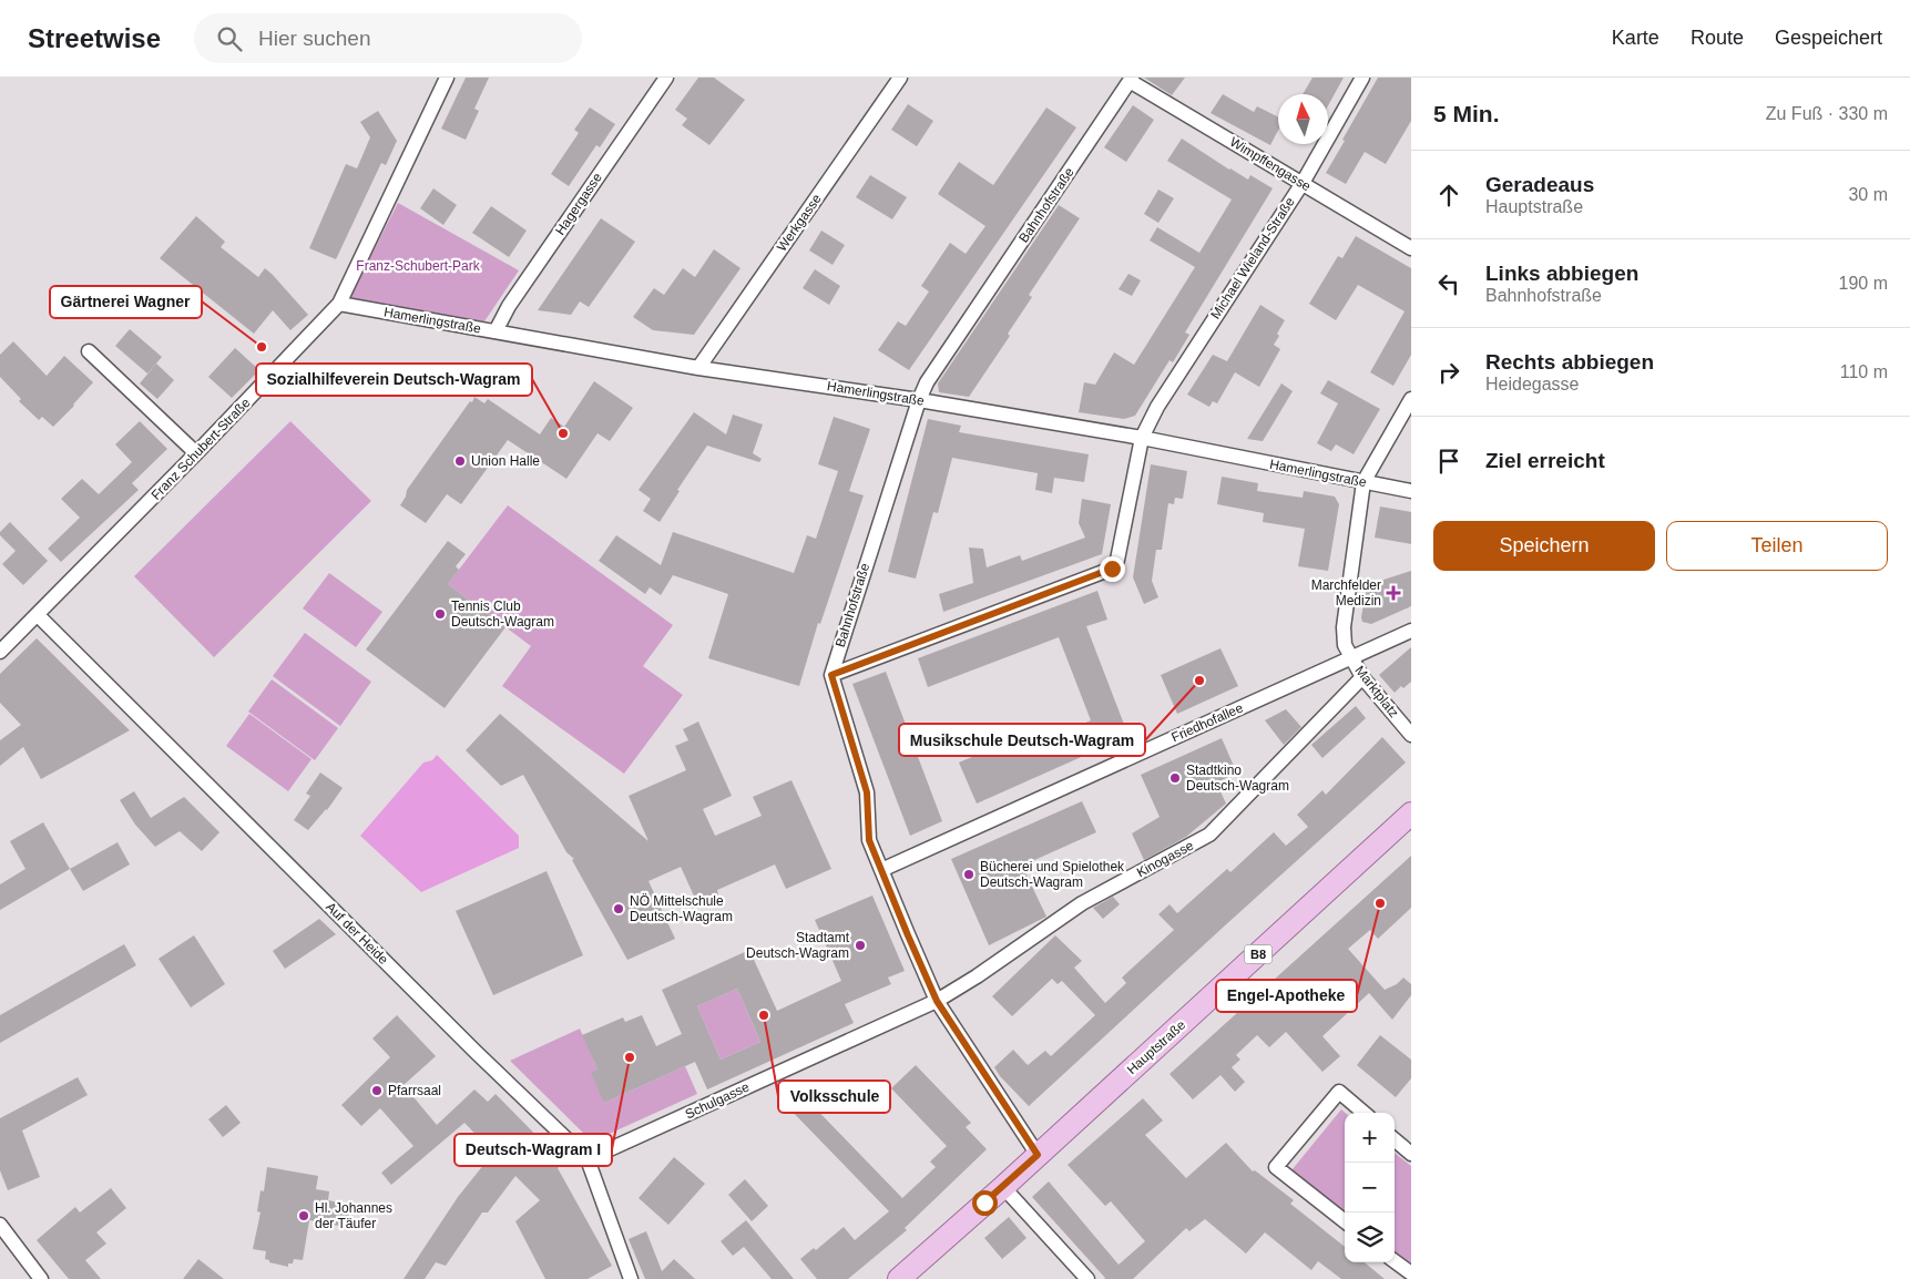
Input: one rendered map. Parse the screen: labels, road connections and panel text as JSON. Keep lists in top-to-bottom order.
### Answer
{
  "streets": {
    "main road": ["B8", "Hauptstraße"],
    "street": [
      "Wimpffengasse",
      "Hagergasse",
      "Bahnhofstraße",
      "Werkgasse",
      "Michael Wieland-Straße",
      "Hamerlingstraße",
      "Franz Schubert-Straße",
      "Marktplatz",
      "Friedhofallee",
      "Kinogasse",
      "Auf der Heide",
      "Schulgasse"
    ]
  },
  "crossings": [
    ["Wimpffengasse", "Bahnhofstraße"],
    ["Wimpffengasse", "Michael Wieland-Straße"],
    ["Hagergasse", "Hamerlingstraße"],
    ["Bahnhofstraße", "Michael Wieland-Straße"],
    ["Bahnhofstraße", "Hamerlingstraße"],
    ["Werkgasse", "Hamerlingstraße"],
    ["Michael Wieland-Straße", "Hamerlingstraße"],
    ["Hamerlingstraße", "Franz Schubert-Straße"],
    ["Hamerlingstraße", "Marktplatz"],
    ["Franz Schubert-Straße", "Auf der Heide"],
    ["Marktplatz", "Friedhofallee"],
    ["Marktplatz", "Kinogasse"],
    ["Kinogasse", "Schulgasse"],
    ["Auf der Heide", "Schulgasse"]
  ],
  "parks": ["Franz-Schubert-Park"],
  "places": {
    "other": [
      "Gärtnerei Wagner",
      "Sozialhilfeverein Deutsch-Wagram",
      "Union Halle",
      "Tennis Club Deutsch-Wagram",
      "Musikschule Deutsch-Wagram",
      "Stadtkino Deutsch-Wagram",
      "Bücherei und Spielothek Deutsch-Wagram",
      "Engel-Apotheke",
      "NÖ Mittelschule Deutsch-Wagram",
      "Stadtamt Deutsch-Wagram",
      "Volksschule",
      "Deutsch-Wagram I",
      "Pfarrsaal",
      "Hl. Johannes der Täufer"
    ],
    "health": ["Marchfelder Medizin"]
  },
  "north": "top",
  "page": {
    "header": "Streetwise",
    "search": "Hier suchen",
    "nav": ["Karte", "Route", "Gespeichert"],
    "heading": ["5 Min.", "Zu Fuß · 330 m"],
    "list": [
      ["Geradeaus", "Hauptstraße", "30 m"],
      ["Links abbiegen", "Bahnhofstraße", "190 m"],
      ["Rechts abbiegen", "Heidegasse", "110 m"],
      "Ziel erreicht"
    ],
    "buttons": ["Speichern", "Teilen"],
    "map_buttons": ["+", "−"]
  }
}
